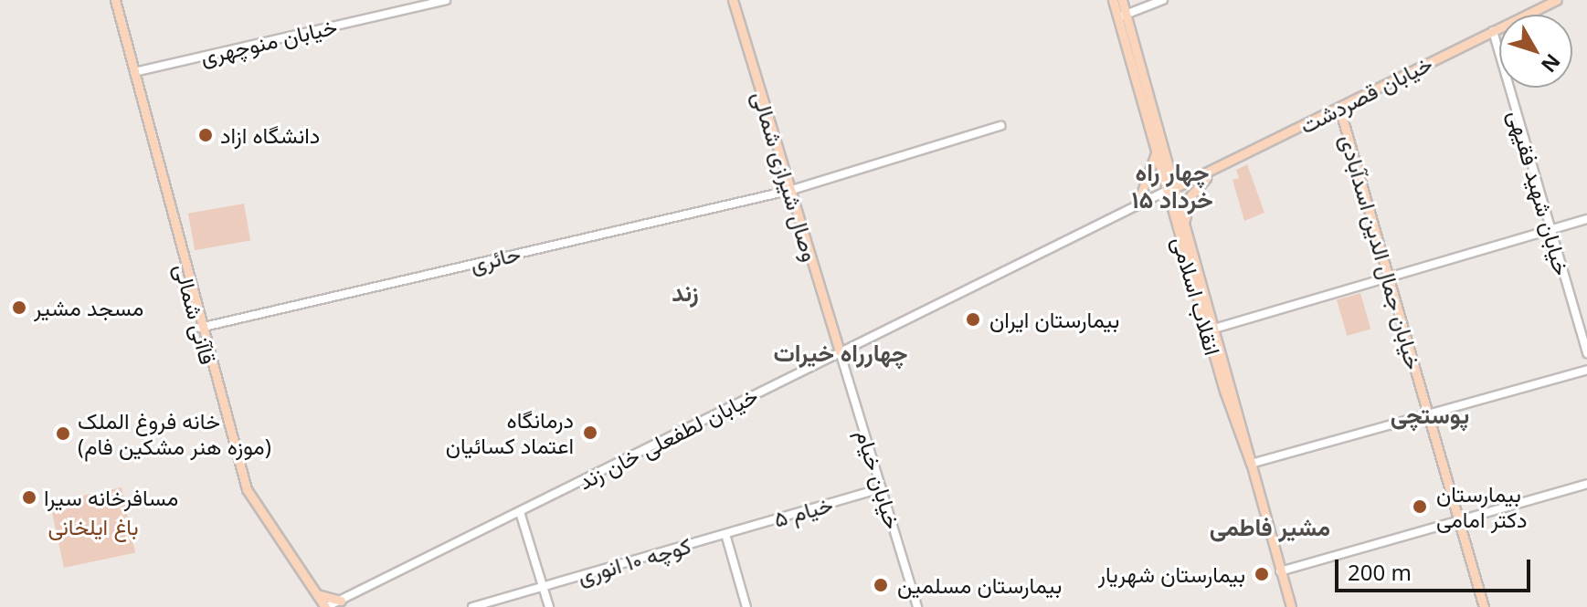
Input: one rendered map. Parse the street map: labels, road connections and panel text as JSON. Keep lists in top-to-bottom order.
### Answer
{
  "streets": {
    "main road": [
      "خیابان قصردشت",
      "وصال شیرازی شمالی",
      "خیابان جمال الدین اسدآبادی",
      "انقلاب اسلامی",
      "قاآنی شمالی"
    ],
    "street": [
      "خیابان منوچهری",
      "خیابان شهید فقیهی",
      "حائری",
      "خیابان لطفعلی خان زند",
      "خیابان خیام",
      "۵ خیام",
      "کوچه ۱۰ انوری"
    ]
  },
  "crossings": [
    ["خیابان منوچهری", "قاآنی شمالی"],
    ["خیابان قصردشت", "خیابان شهید فقیهی"],
    ["خیابان قصردشت", "خیابان جمال الدین اسدآبادی"],
    ["خیابان قصردشت", "انقلاب اسلامی"],
    ["خیابان قصردشت", "خیابان لطفعلی خان زند"],
    ["وصال شیرازی شمالی", "حائری"],
    ["وصال شیرازی شمالی", "خیابان لطفعلی خان زند"],
    ["وصال شیرازی شمالی", "خیابان خیام"],
    ["حائری", "قاآنی شمالی"],
    ["انقلاب اسلامی", "خیابان لطفعلی خان زند"],
    ["قاآنی شمالی", "خیابان لطفعلی خان زند"],
    ["خیابان لطفعلی خان زند", "خیابان خیام"],
    ["خیابان خیام", "۵ خیام"],
    ["۵ خیام", "کوچه ۱۰ انوری"]
  ],
  "districts": [
    "چهار راه ۱۵ خرداد",
    "زند",
    "چهارراه خیرات",
    "پوستچی",
    "مشیر فاطمی"
  ],
  "parks": ["باغ ایلخانی"],
  "places": [
    "دانشگاه ازاد",
    "مسجد مشیر",
    "بیمارستان ایران",
    "درمانگاه اعتماد کسائیان",
    "خانه فروغ الملک (موزه هنر مشکین فام)",
    "مسافرخانه سیرا",
    "بیمارستان دکتر امامی",
    "بیمارستان شهریار",
    "بیمارستان مسلمین"
  ],
  "scale_bar": "200 m",
  "north": "bottom right"
}
